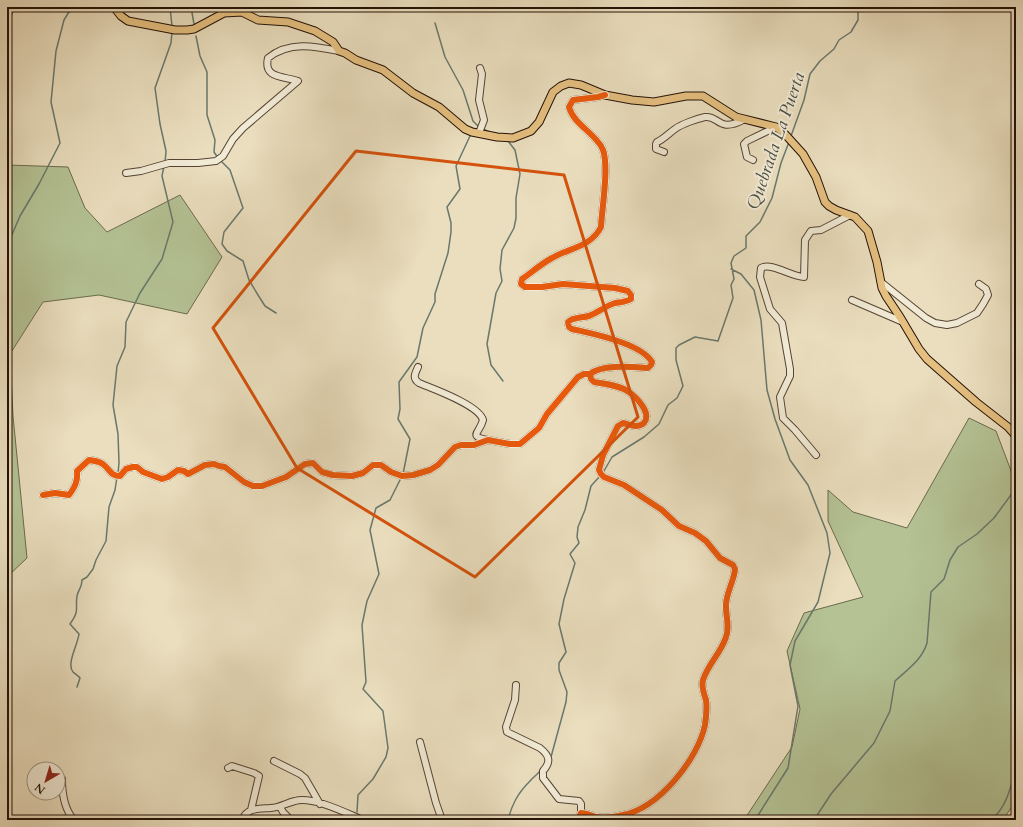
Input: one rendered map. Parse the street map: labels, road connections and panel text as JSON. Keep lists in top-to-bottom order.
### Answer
{
  "water": ["Quebrada La Puerta"],
  "north": "bottom left"
}
